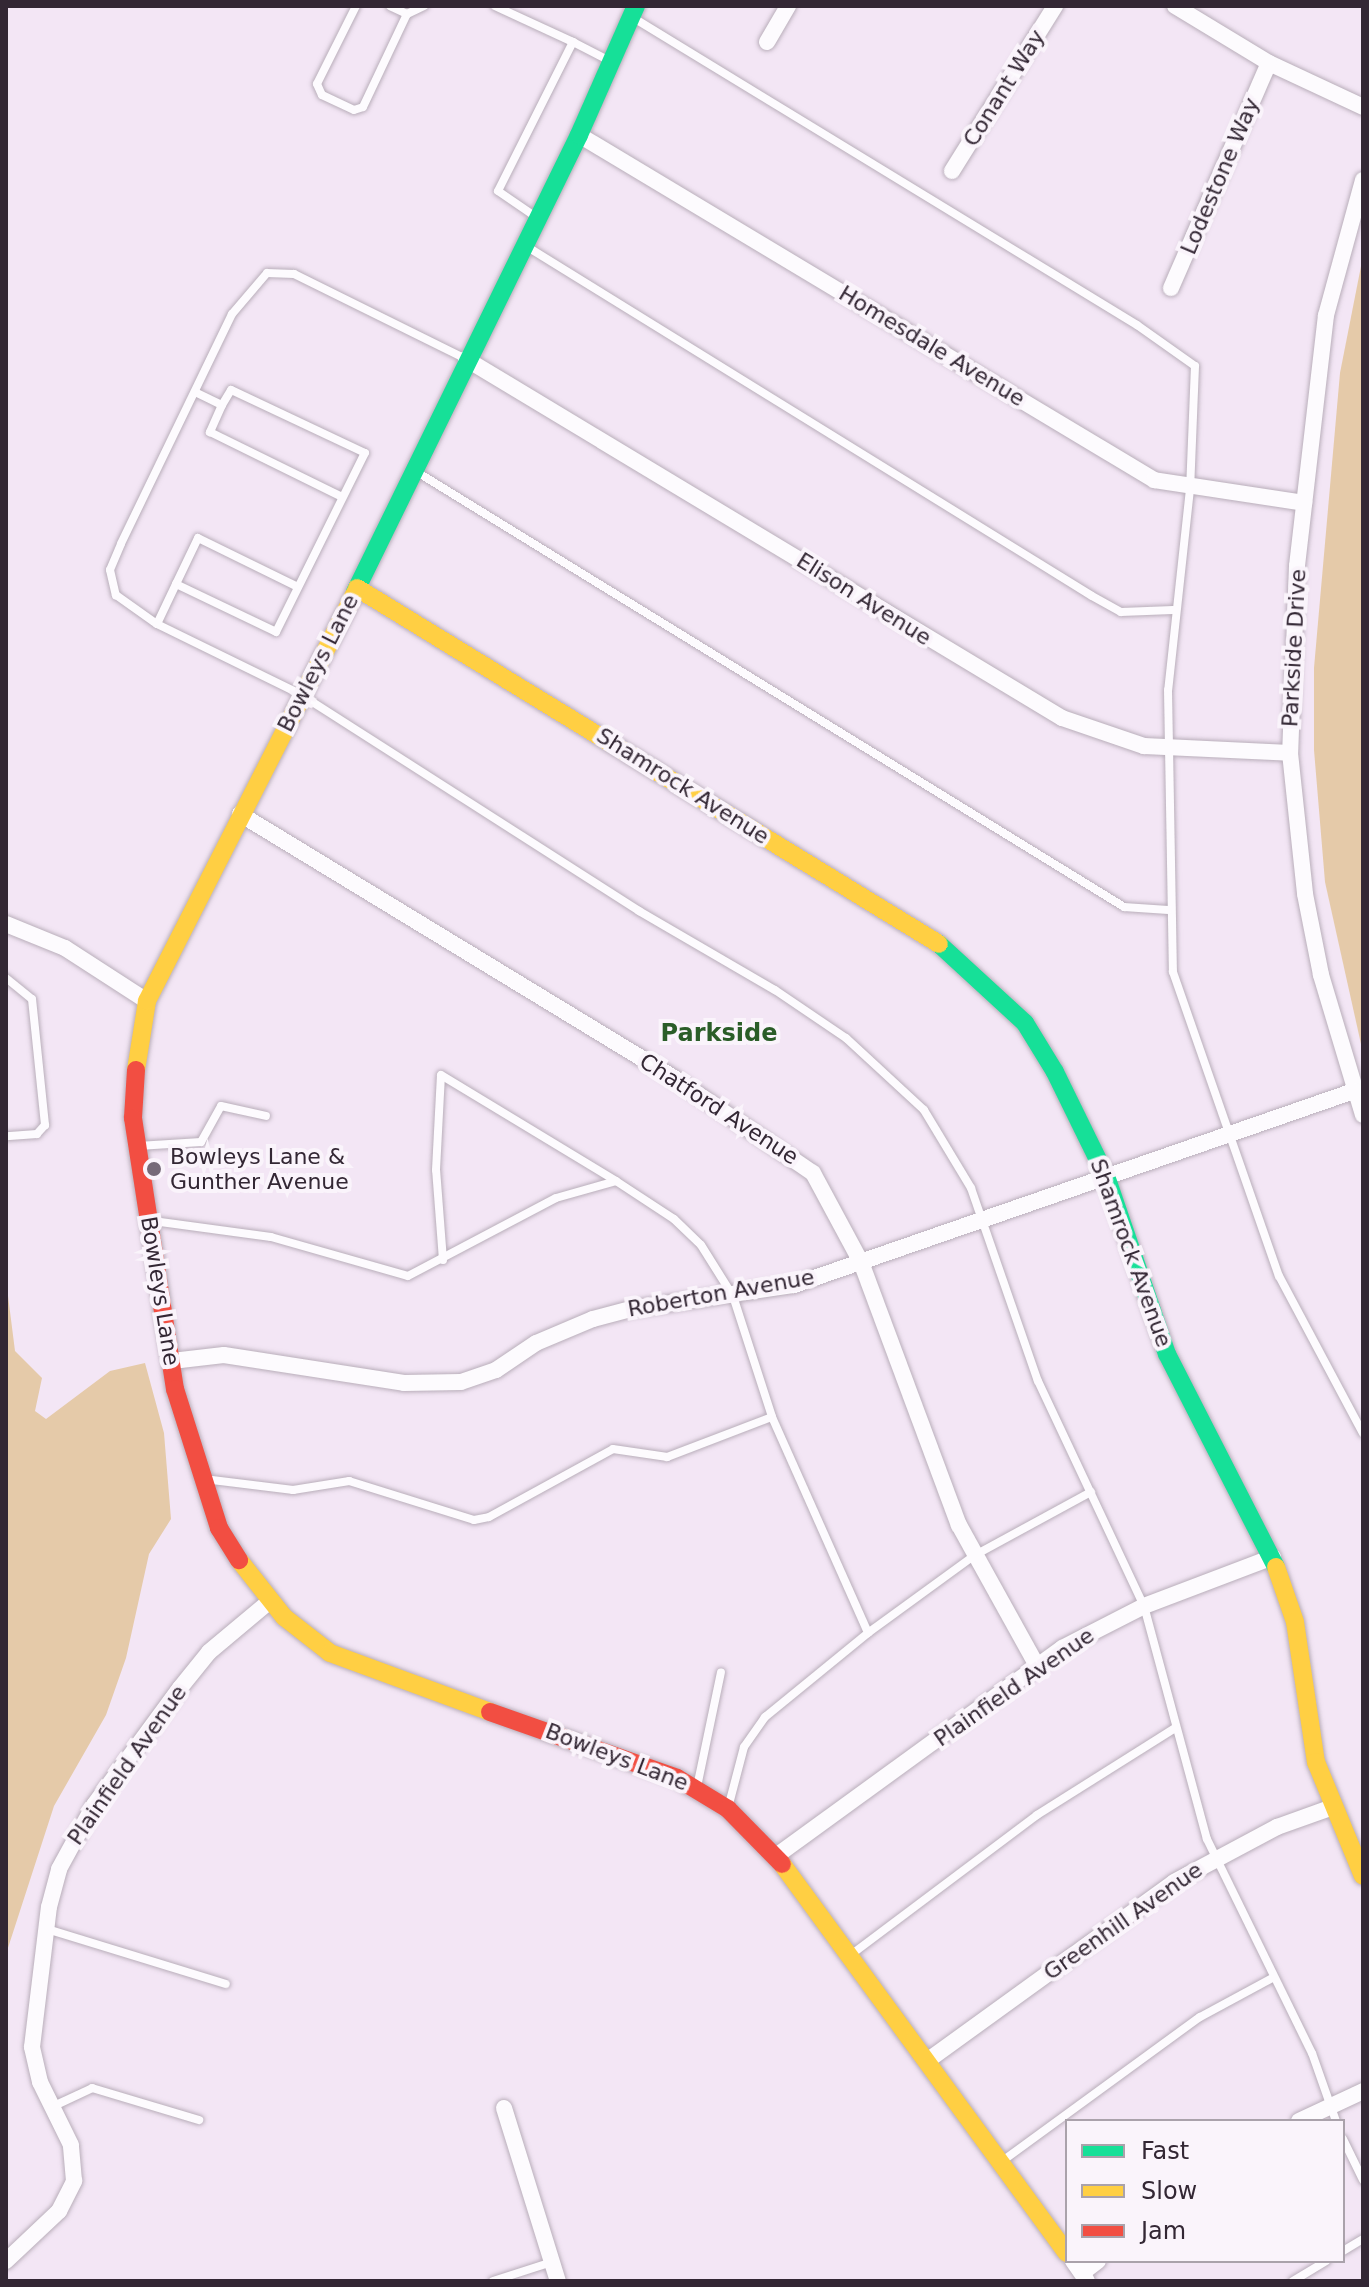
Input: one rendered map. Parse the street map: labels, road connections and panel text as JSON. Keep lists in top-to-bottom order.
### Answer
{
  "streets": {
    "street": [
      "Conant Way",
      "Lodestone Way",
      "Homesdale Avenue",
      "Elison Avenue",
      "Parkside Drive",
      "Bowleys Lane",
      "Shamrock Avenue",
      "Chatford Avenue",
      "Roberton Avenue",
      "Plainfield Avenue",
      "Greenhill Avenue"
    ]
  },
  "crossings": [
    ["Homesdale Avenue", "Parkside Drive"],
    ["Homesdale Avenue", "Bowleys Lane"],
    ["Elison Avenue", "Parkside Drive"],
    ["Elison Avenue", "Bowleys Lane"],
    ["Parkside Drive", "Roberton Avenue"],
    ["Bowleys Lane", "Shamrock Avenue"],
    ["Bowleys Lane", "Chatford Avenue"],
    ["Bowleys Lane", "Roberton Avenue"],
    ["Bowleys Lane", "Plainfield Avenue"],
    ["Bowleys Lane", "Greenhill Avenue"],
    ["Shamrock Avenue", "Roberton Avenue"],
    ["Shamrock Avenue", "Plainfield Avenue"],
    ["Shamrock Avenue", "Greenhill Avenue"],
    ["Chatford Avenue", "Roberton Avenue"],
    ["Chatford Avenue", "Plainfield Avenue"]
  ],
  "districts": ["Parkside"],
  "places": ["Bowleys Lane & Gunther Avenue"],
  "legend": ["Fast", "Slow", "Jam"]
}
